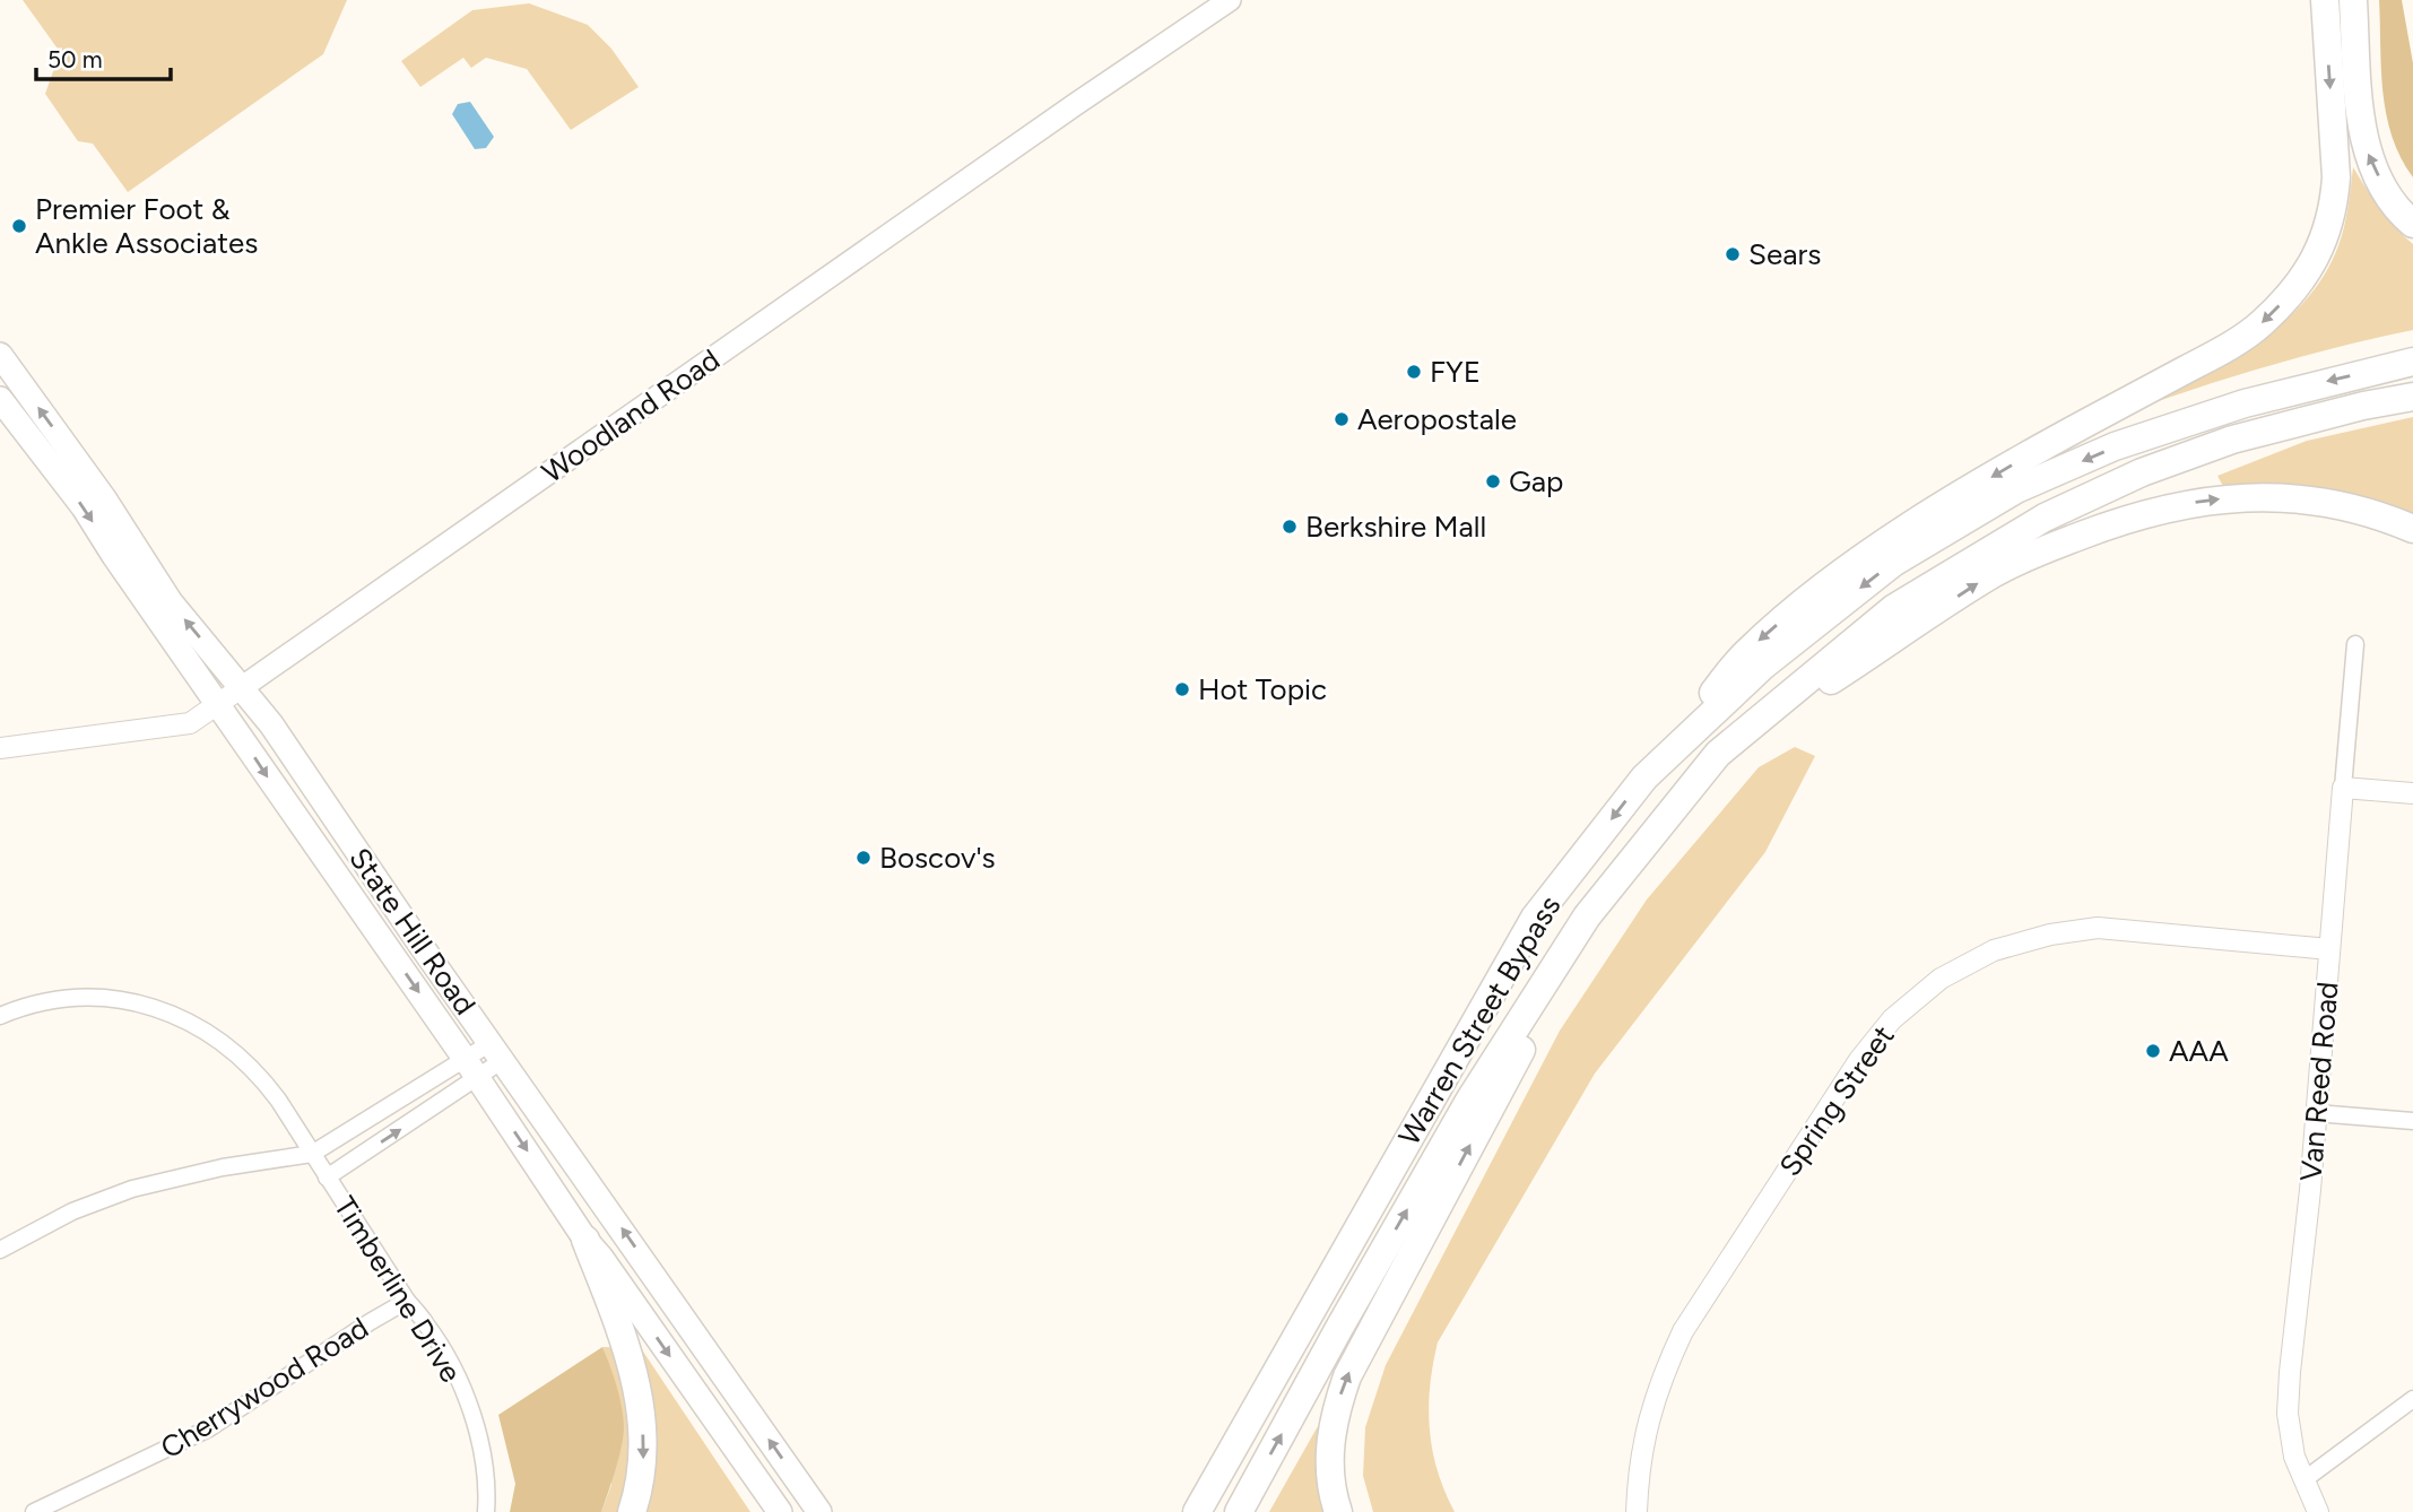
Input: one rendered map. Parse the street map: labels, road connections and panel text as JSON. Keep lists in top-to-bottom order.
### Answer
{
  "streets": {
    "highway": ["Warren Street Bypass"],
    "main road": ["Woodland Road", "State Hill Road"],
    "street": [
      "Van Reed Road",
      "Spring Street",
      "Timberline Drive",
      "Cherrywood Road"
    ]
  },
  "crossings": [
    ["Woodland Road", "State Hill Road"],
    ["Van Reed Road", "Spring Street"],
    ["Timberline Drive", "Cherrywood Road"]
  ],
  "places": [
    "Premier Foot & Ankle Associates",
    "Sears",
    "FYE",
    "Aeropostale",
    "Gap",
    "Berkshire Mall",
    "Hot Topic",
    "Boscov's",
    "AAA"
  ],
  "scale_bar": "50 m"
}
